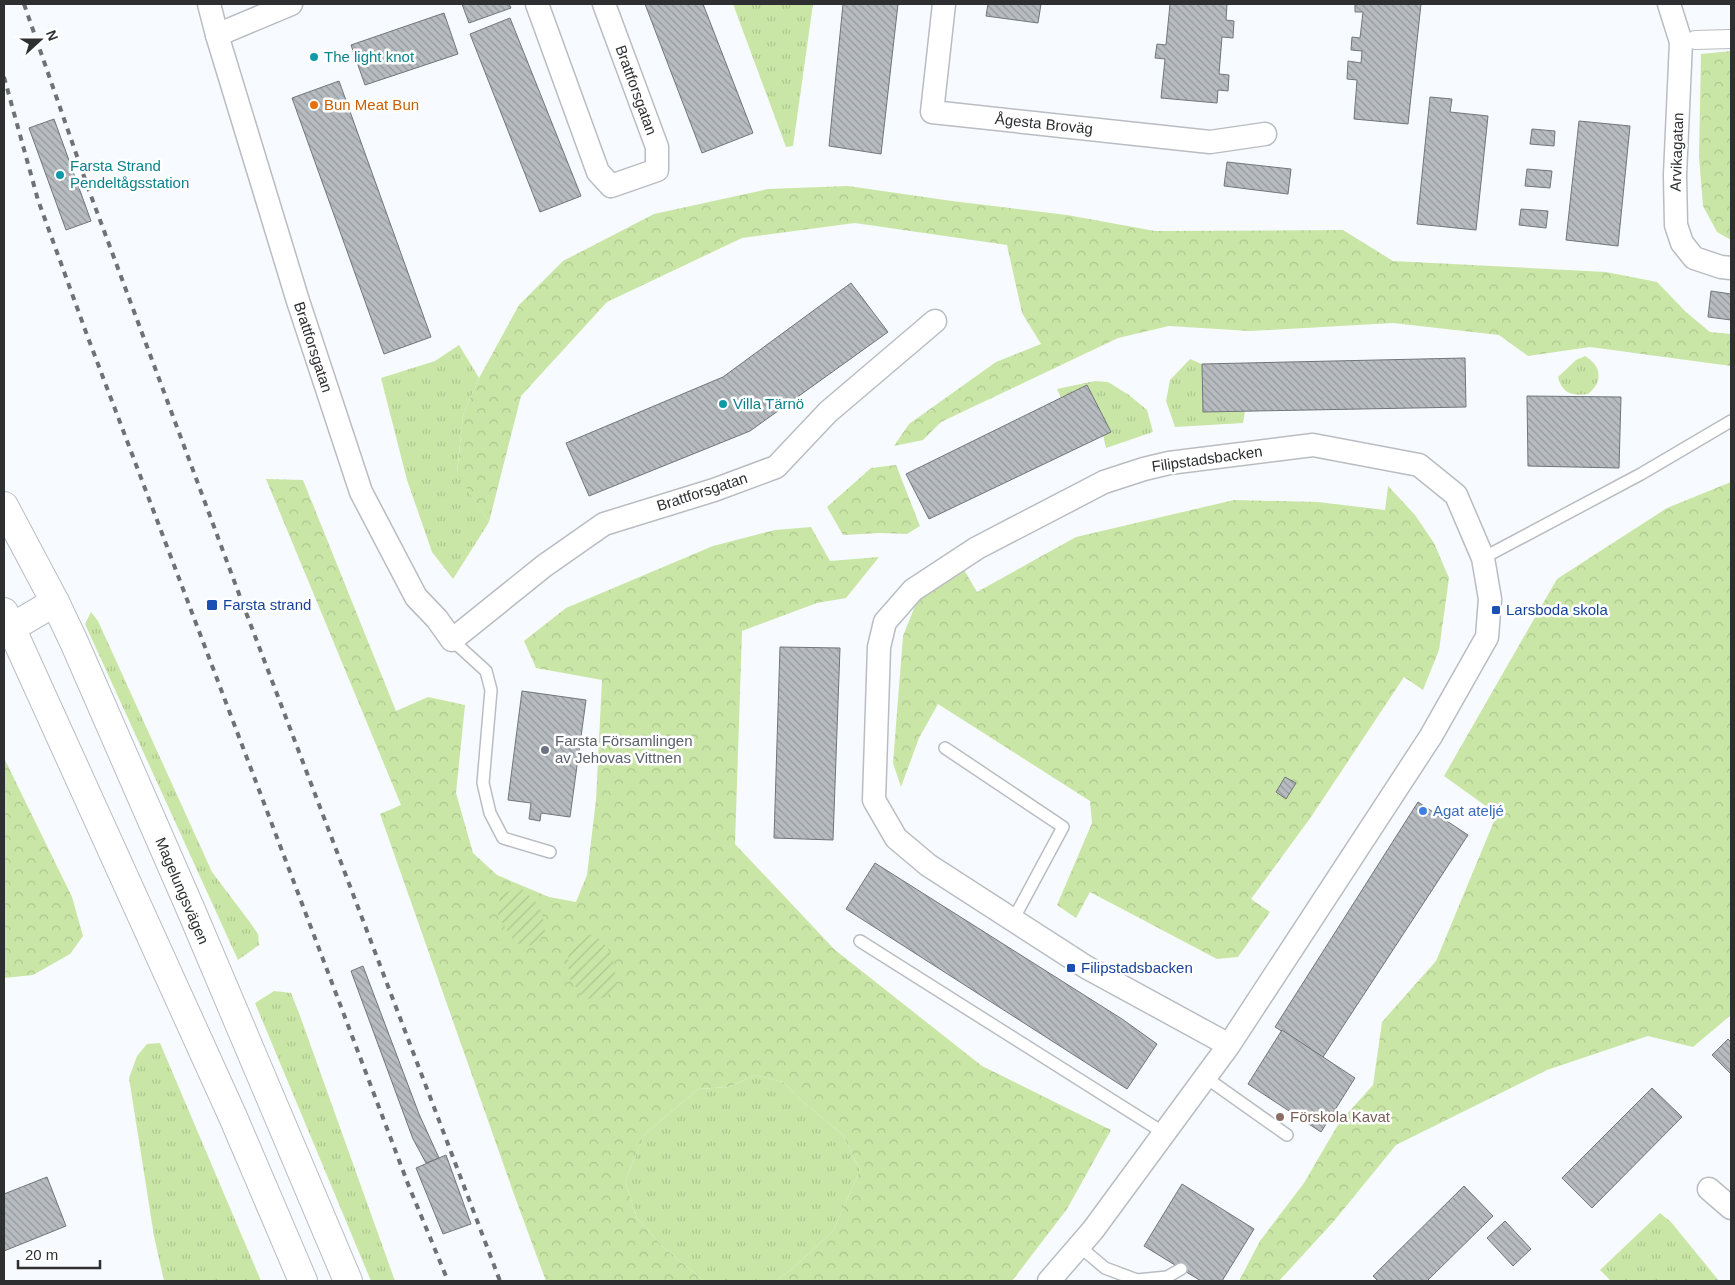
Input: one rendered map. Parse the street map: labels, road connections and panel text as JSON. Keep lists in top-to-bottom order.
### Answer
{
  "streets": {
    "main road": ["Magelungsvägen"],
    "street": [
      "Brattforsgatan",
      "Ågesta Broväg",
      "Arvikagatan",
      "Filipstadsbacken"
    ]
  },
  "places": {
    "other": [
      "The light knot",
      "Bun Meat Bun",
      "Farsta Strand Pendeltågsstation",
      "Villa Tärnö",
      "Farsta Församlingen av Jehovas Vittnen",
      "Agat ateljé",
      "Förskola Kavat"
    ],
    "transit": ["Farsta strand", "Larsboda skola", "Filipstadsbacken"]
  },
  "scale_bar": "20 m",
  "north": "right"
}
